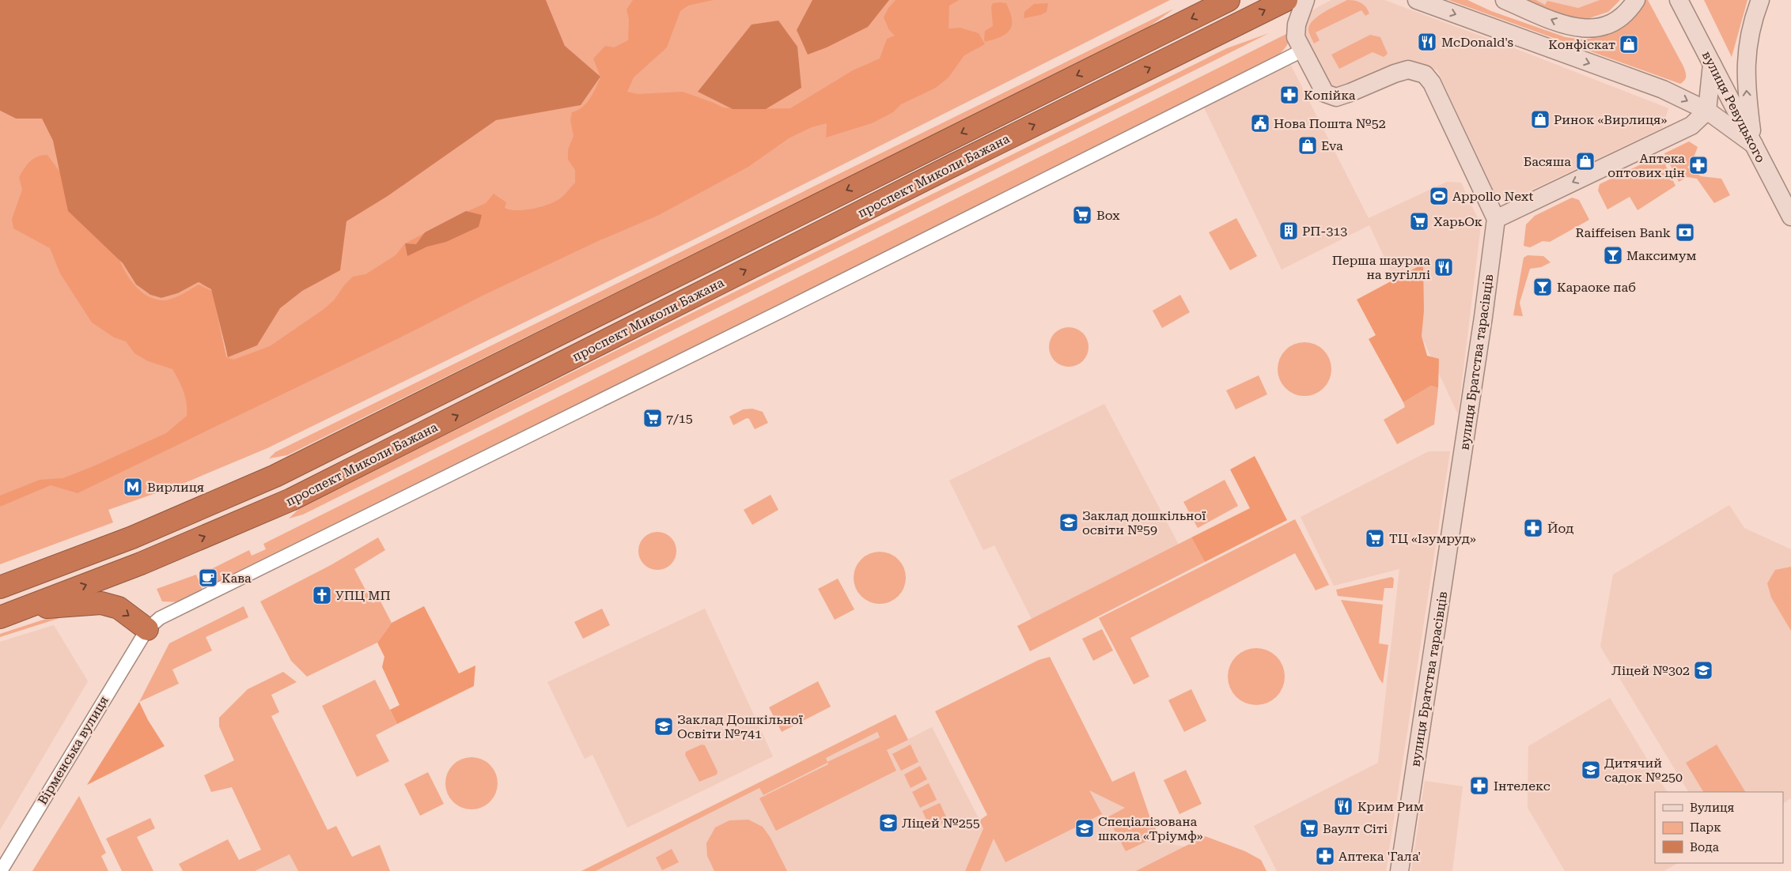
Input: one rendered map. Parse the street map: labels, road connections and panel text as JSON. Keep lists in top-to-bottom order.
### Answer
{
  "streets": {
    "highway": ["проспект Миколи Бажана"],
    "street": ["вулиця Ревуцького", "вулиця Братства тарасівців", "Вірменська вулиця"]
  },
  "places": {
    "restaurant": ["McDonald's", "Перша шаурма на вугіллі", "Крим Рим"],
    "shop": [
      "Конфіскат",
      "Ринок «Вирлиця»",
      "Eva",
      "Басяша"
    ],
    "pharmacy": [
      "Копійка",
      "Аптека оптових цін",
      "Йод",
      "Інтелекс",
      "Аптека 'Гала'"
    ],
    "public building": ["Нова Пошта №52"],
    "sports": ["Appollo Next"],
    "supermarket": [
      "Box",
      "ХарьОк",
      "7/15",
      "ТЦ «Ізумруд»",
      "Ваулт Сіті"
    ],
    "building": ["РП-313"],
    "bank": ["Raiffeisen Bank"],
    "bar": ["Максимум", "Караоке паб"],
    "metro station": ["Вирлиця"],
    "school or university": [
      "Заклад дошкільної освіти №59",
      "Ліцей №302",
      "Заклад Дошкільної Освіти №741",
      "Дитячий садок №250",
      "Ліцей №255",
      "Спеціалізована школа «Тріумф»"
    ],
    "cafe": ["Кава"],
    "church": ["УПЦ МП"]
  },
  "legend": ["Вулиця", "Парк", "Вода"]
}
